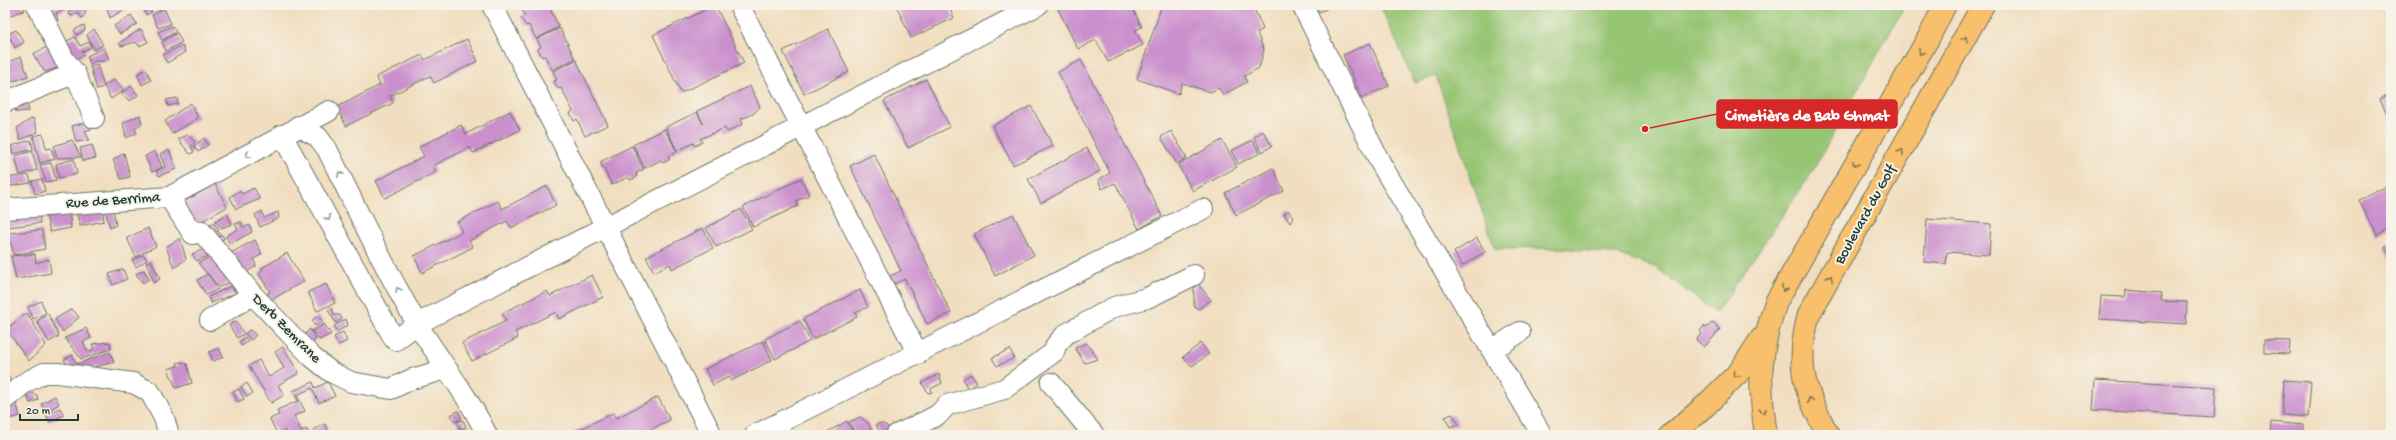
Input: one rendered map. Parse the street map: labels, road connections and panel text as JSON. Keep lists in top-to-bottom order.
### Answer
{
  "streets": {
    "main road": ["Boulevard du Golf"],
    "street": ["Rue de Berrima", "Derb Zemrane"]
  },
  "crossings": [
    ["Rue de Berrima", "Derb Zemrane"]
  ],
  "one_way": ["Rue de Berrima"],
  "places": ["Cimetière de Bab Ghmat"],
  "scale_bar": "20 m"
}
